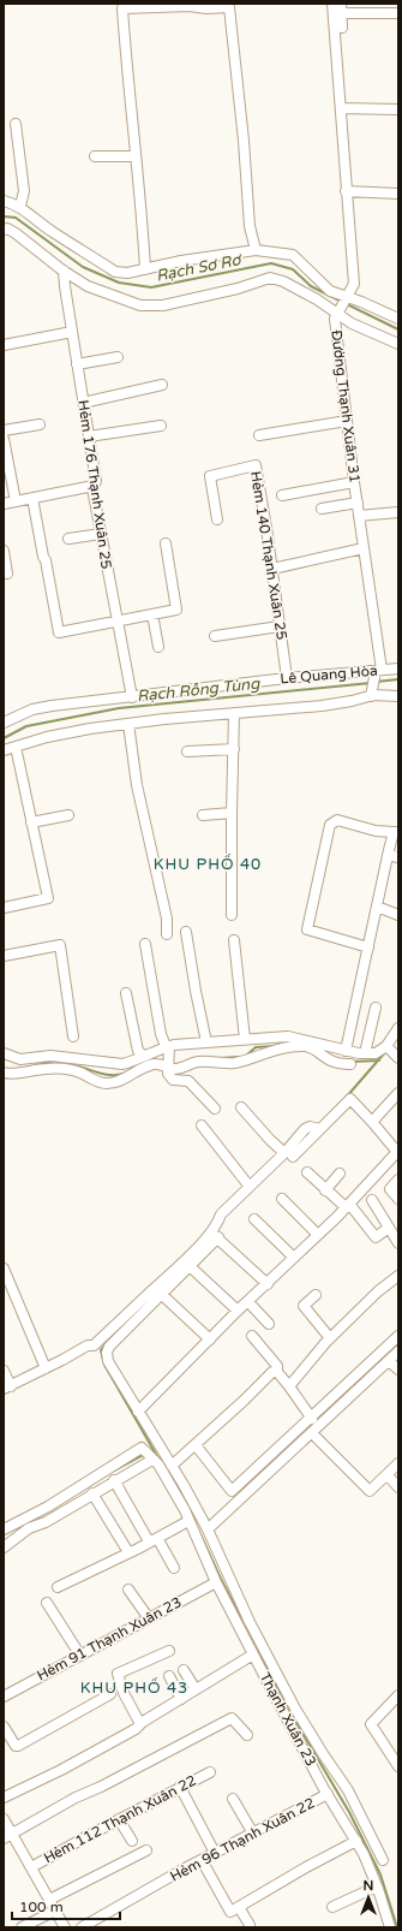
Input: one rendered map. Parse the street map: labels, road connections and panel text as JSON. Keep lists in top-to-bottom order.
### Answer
{
  "streets": {
    "street": [
      "Đường Thạnh Xuân 31",
      "Hẻm 176 Thạnh Xuân 25",
      "Hẻm 140 Thạnh Xuân 25",
      "Lê Quang Hòa",
      "Hẻm 91 Thạnh Xuân 23",
      "Thạnh Xuân 23",
      "Hẻm 112 Thạnh Xuân 22",
      "Hẻm 96 Thạnh Xuân 22"
    ]
  },
  "crossings": [
    ["Đường Thạnh Xuân 31", "Lê Quang Hòa"],
    ["Hẻm 176 Thạnh Xuân 25", "Lê Quang Hòa"],
    ["Hẻm 140 Thạnh Xuân 25", "Lê Quang Hòa"],
    ["Hẻm 91 Thạnh Xuân 23", "Thạnh Xuân 23"],
    ["Thạnh Xuân 23", "Hẻm 96 Thạnh Xuân 22"]
  ],
  "districts": ["KHU PHỐ 40", "KHU PHỐ 43"],
  "water": ["Rạch Sơ Rơ", "Rạch Rỗng Tùng"],
  "scale_bar": "100 m",
  "north": "top"
}
